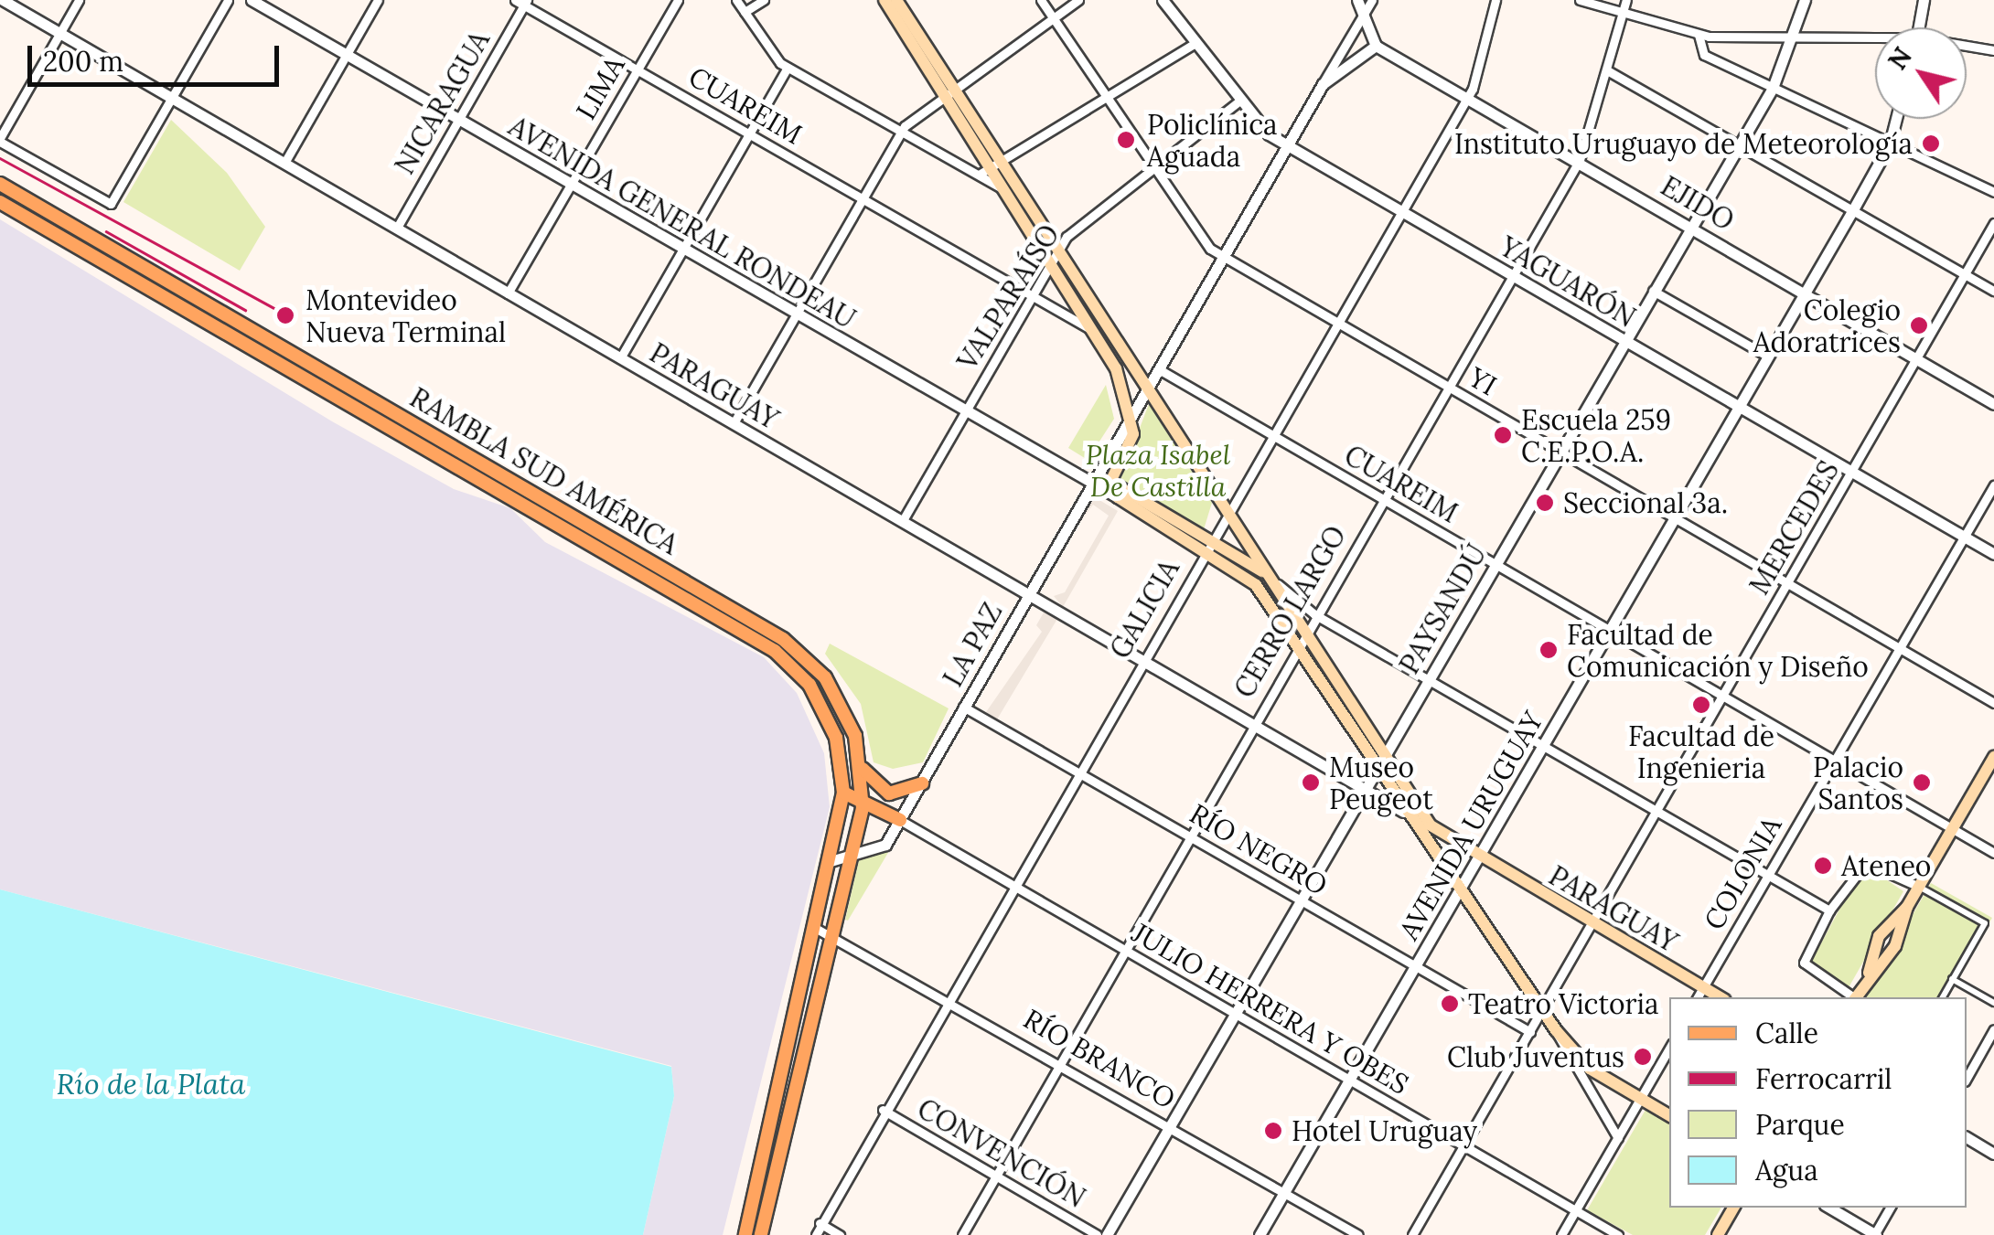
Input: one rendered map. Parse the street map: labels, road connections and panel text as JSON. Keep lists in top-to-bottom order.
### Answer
{
  "streets": {
    "main road": [
      "AVENIDA GENERAL RONDEAU",
      "PARAGUAY",
      "RAMBLA SUD AMÉRICA",
      "LA PAZ"
    ],
    "street": [
      "LIMA",
      "NICARAGUA",
      "CUAREIM",
      "EJIDO",
      "YAGUARÓN",
      "VALPARAÍSO",
      "YI",
      "MERCEDES",
      "GALICIA",
      "PAYSANDÚ",
      "CERRO LARGO",
      "AVENIDA URUGUAY",
      "RÍO NEGRO",
      "COLONIA",
      "JULIO HERRERA Y OBES",
      "RÍO BRANCO",
      "CONVENCIÓN"
    ]
  },
  "crossings": [
    ["LIMA", "CUAREIM"],
    ["LIMA", "AVENIDA GENERAL RONDEAU"],
    ["LIMA", "PARAGUAY"],
    ["NICARAGUA", "CUAREIM"],
    ["NICARAGUA", "AVENIDA GENERAL RONDEAU"],
    ["NICARAGUA", "PARAGUAY"],
    ["CUAREIM", "VALPARAÍSO"],
    ["CUAREIM", "MERCEDES"],
    ["CUAREIM", "GALICIA"],
    ["CUAREIM", "PAYSANDÚ"],
    ["CUAREIM", "CERRO LARGO"],
    ["CUAREIM", "LA PAZ"],
    ["CUAREIM", "AVENIDA URUGUAY"],
    ["CUAREIM", "COLONIA"],
    ["EJIDO", "MERCEDES"],
    ["EJIDO", "GALICIA"],
    ["EJIDO", "PAYSANDÚ"],
    ["EJIDO", "CERRO LARGO"],
    ["EJIDO", "AVENIDA URUGUAY"],
    ["AVENIDA GENERAL RONDEAU", "VALPARAÍSO"],
    ["AVENIDA GENERAL RONDEAU", "PARAGUAY"],
    ["AVENIDA GENERAL RONDEAU", "MERCEDES"],
    ["AVENIDA GENERAL RONDEAU", "GALICIA"],
    ["AVENIDA GENERAL RONDEAU", "PAYSANDÚ"],
    ["AVENIDA GENERAL RONDEAU", "CERRO LARGO"],
    ["AVENIDA GENERAL RONDEAU", "LA PAZ"],
    ["AVENIDA GENERAL RONDEAU", "AVENIDA URUGUAY"],
    ["AVENIDA GENERAL RONDEAU", "COLONIA"],
    ["YAGUARÓN", "VALPARAÍSO"],
    ["YAGUARÓN", "MERCEDES"],
    ["YAGUARÓN", "GALICIA"],
    ["YAGUARÓN", "PAYSANDÚ"],
    ["YAGUARÓN", "CERRO LARGO"],
    ["YAGUARÓN", "LA PAZ"],
    ["YAGUARÓN", "AVENIDA URUGUAY"],
    ["YAGUARÓN", "COLONIA"],
    ["VALPARAÍSO", "YI"],
    ["VALPARAÍSO", "PARAGUAY"],
    ["YI", "MERCEDES"],
    ["YI", "GALICIA"],
    ["YI", "PAYSANDÚ"],
    ["YI", "CERRO LARGO"],
    ["YI", "LA PAZ"],
    ["YI", "AVENIDA URUGUAY"],
    ["YI", "COLONIA"],
    ["PARAGUAY", "MERCEDES"],
    ["PARAGUAY", "GALICIA"],
    ["PARAGUAY", "PAYSANDÚ"],
    ["PARAGUAY", "CERRO LARGO"],
    ["PARAGUAY", "LA PAZ"],
    ["PARAGUAY", "AVENIDA URUGUAY"],
    ["PARAGUAY", "COLONIA"],
    ["RAMBLA SUD AMÉRICA", "LA PAZ"],
    ["RAMBLA SUD AMÉRICA", "RÍO BRANCO"],
    ["MERCEDES", "RÍO NEGRO"],
    ["MERCEDES", "JULIO HERRERA Y OBES"],
    ["GALICIA", "RÍO NEGRO"],
    ["GALICIA", "JULIO HERRERA Y OBES"],
    ["GALICIA", "RÍO BRANCO"],
    ["GALICIA", "CONVENCIÓN"],
    ["PAYSANDÚ", "RÍO NEGRO"],
    ["PAYSANDÚ", "JULIO HERRERA Y OBES"],
    ["PAYSANDÚ", "RÍO BRANCO"],
    ["CERRO LARGO", "RÍO NEGRO"],
    ["CERRO LARGO", "JULIO HERRERA Y OBES"],
    ["CERRO LARGO", "RÍO BRANCO"],
    ["CERRO LARGO", "CONVENCIÓN"],
    ["LA PAZ", "RÍO NEGRO"],
    ["LA PAZ", "JULIO HERRERA Y OBES"],
    ["AVENIDA URUGUAY", "RÍO NEGRO"],
    ["AVENIDA URUGUAY", "JULIO HERRERA Y OBES"],
    ["AVENIDA URUGUAY", "RÍO BRANCO"]
  ],
  "water": ["Río de la Plata"],
  "parks": ["Plaza Isabel De Castilla"],
  "places": [
    "Policlínica Aguada",
    "Instituto Uruguayo de Meteorología",
    "Montevideo Nueva Terminal",
    "Colegio Adoratrices",
    "Escuela 259 C.E.P.O.A.",
    "Seccional 3a.",
    "Facultad de Comunicación y Diseño",
    "Facultad de Ingenieria",
    "Museo Peugeot",
    "Palacio Santos",
    "Ateneo",
    "Teatro Victoria",
    "Club Juventus",
    "Hotel Uruguay"
  ],
  "legend": [
    "Calle",
    "Ferrocarril",
    "Parque",
    "Agua"
  ],
  "scale_bar": "200 m",
  "north": "top left"
}
